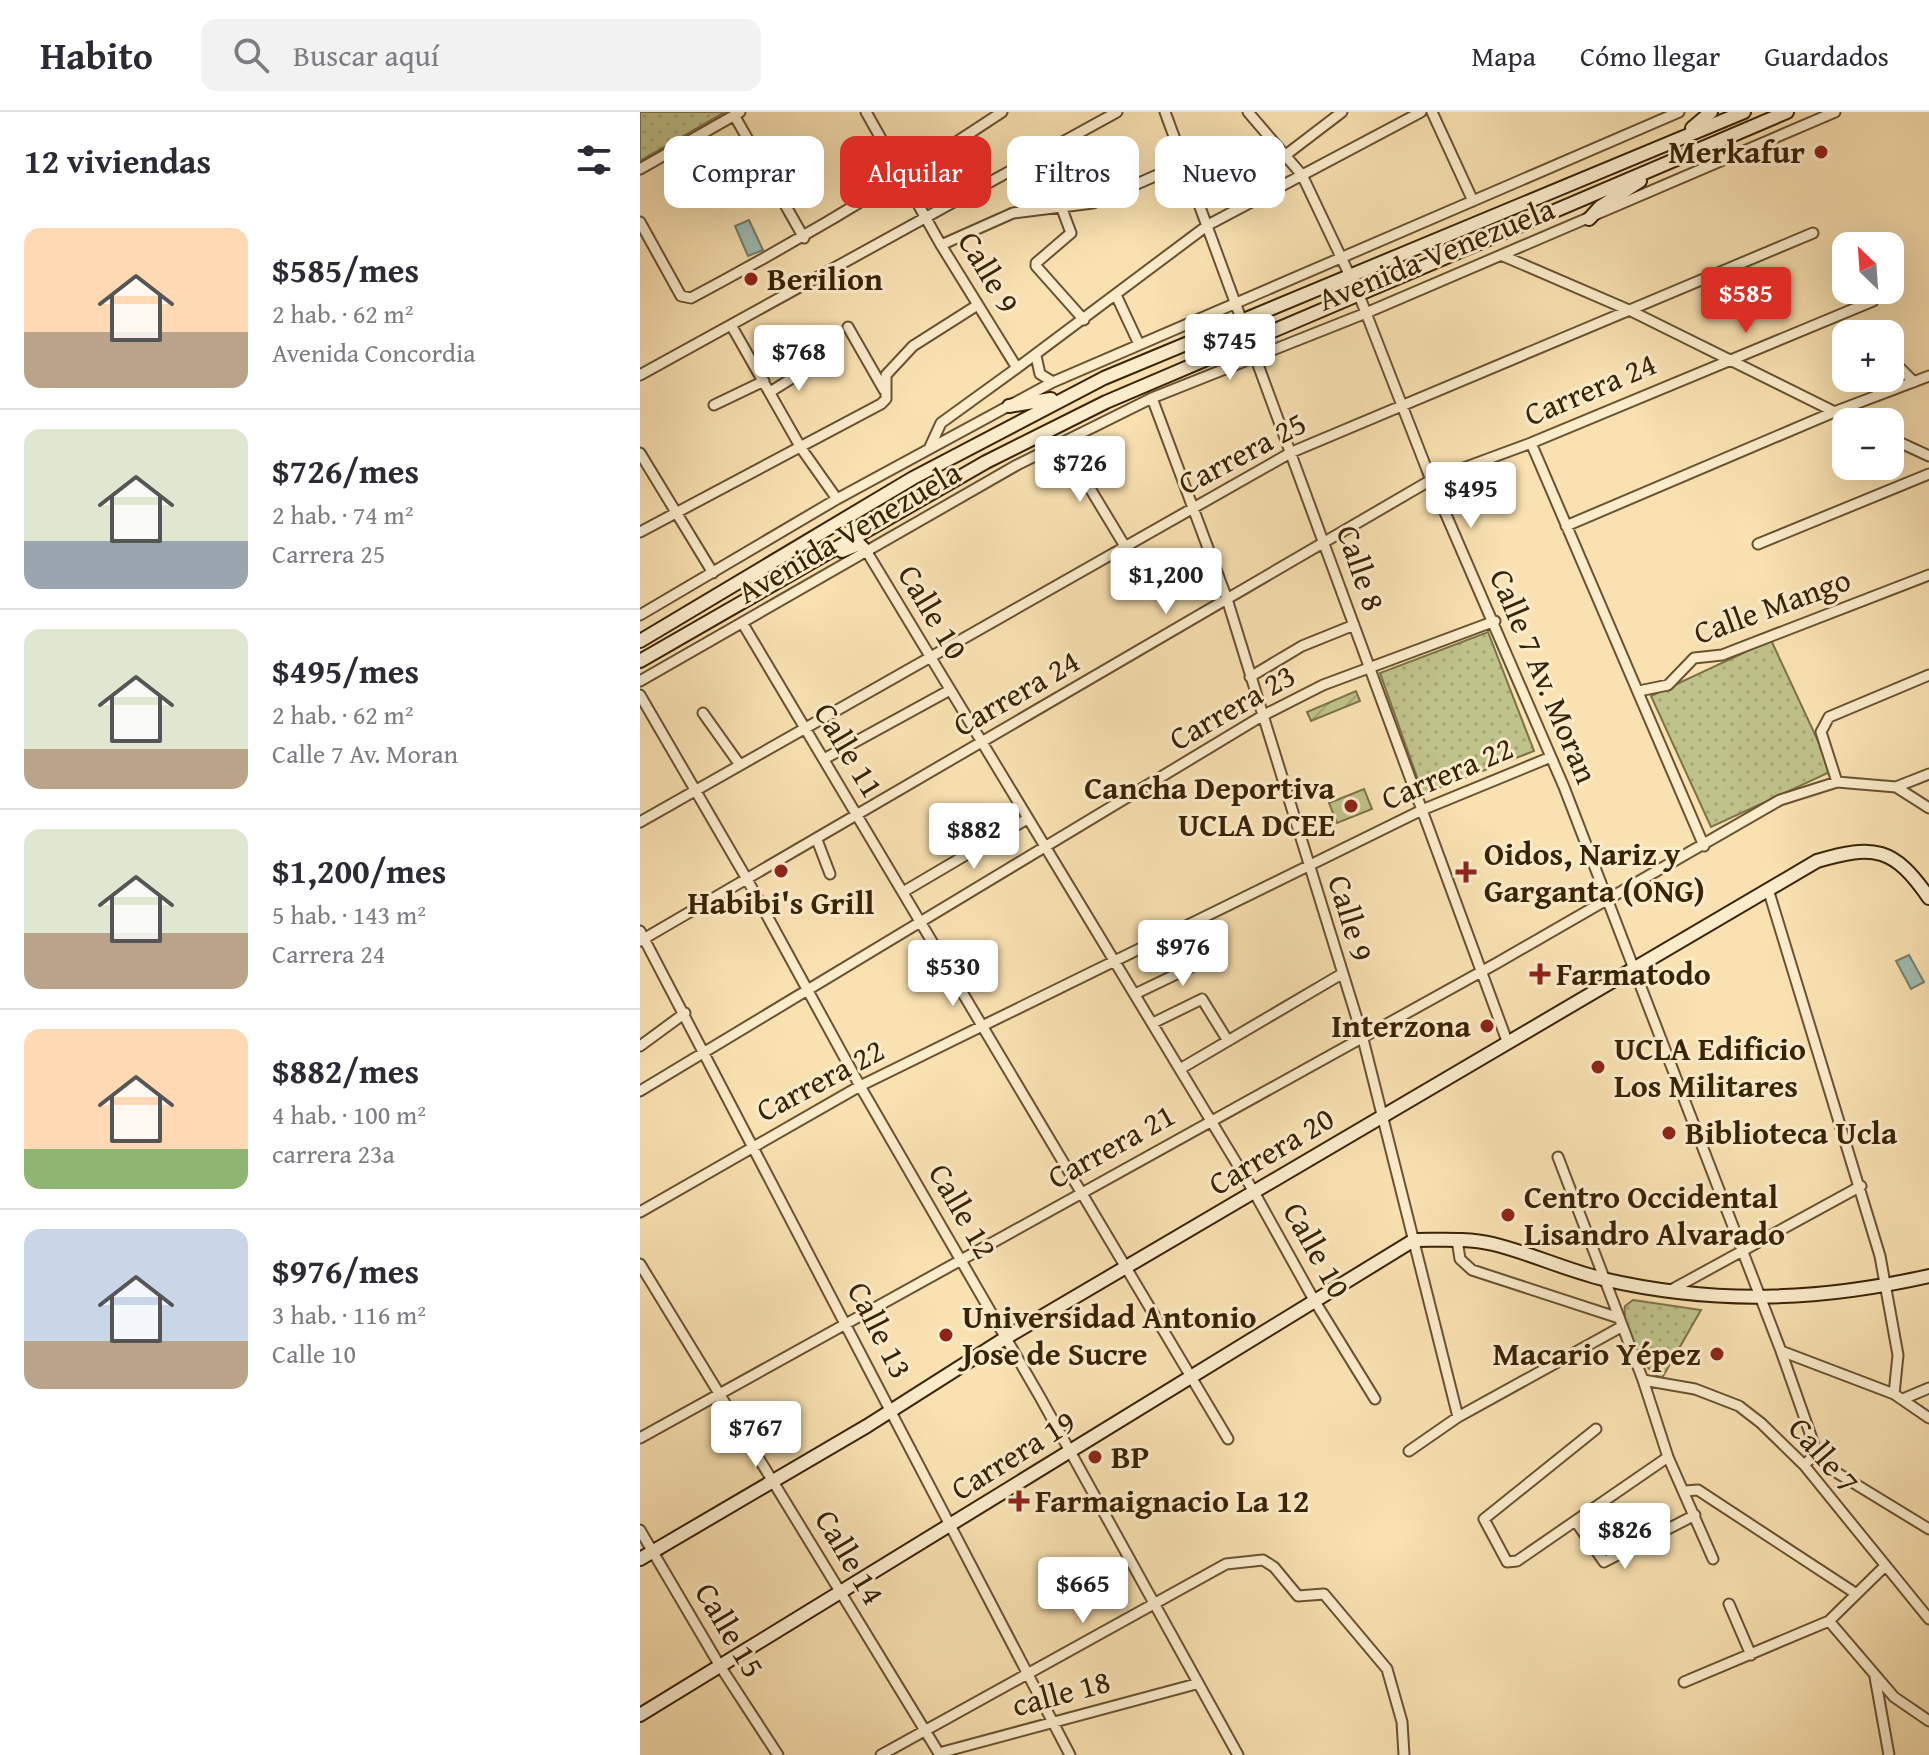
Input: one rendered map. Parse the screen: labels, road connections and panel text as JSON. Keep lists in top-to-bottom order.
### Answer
{
  "streets": {
    "street": [
      "Avenida Venezuela",
      "Calle 9",
      "Carrera 24",
      "Carrera 25",
      "Calle 8",
      "Calle Mango",
      "Calle 10",
      "Calle 7 Av. Moran",
      "Carrera 23",
      "Calle 11",
      "Carrera 22",
      "Carrera 21",
      "Carrera 20",
      "Calle 12",
      "Calle 13",
      "Carrera 19",
      "Calle 7",
      "Calle 14",
      "Calle 15",
      "calle 18"
    ]
  },
  "crossings": [
    ["Avenida Venezuela", "Calle 9"],
    ["Avenida Venezuela", "Calle 8"],
    ["Avenida Venezuela", "Calle 10"],
    ["Avenida Venezuela", "Calle 7 Av. Moran"],
    ["Avenida Venezuela", "Calle 11"],
    ["Calle 9", "Carrera 24"],
    ["Calle 9", "Carrera 25"],
    ["Calle 9", "Carrera 23"],
    ["Calle 9", "Carrera 22"],
    ["Calle 9", "Carrera 21"],
    ["Calle 9", "Carrera 20"],
    ["Calle 9", "Carrera 19"],
    ["Carrera 24", "Calle 8"],
    ["Carrera 24", "Calle 10"],
    ["Carrera 24", "Calle 7 Av. Moran"],
    ["Carrera 24", "Calle 11"],
    ["Carrera 24", "Calle 12"],
    ["Carrera 24", "Calle 13"],
    ["Carrera 25", "Calle 8"],
    ["Carrera 25", "Calle 10"],
    ["Carrera 25", "Calle 7 Av. Moran"],
    ["Carrera 25", "Calle 11"],
    ["Carrera 25", "Calle 12"],
    ["Calle 8", "Carrera 23"],
    ["Calle 8", "Carrera 22"],
    ["Calle 8", "Carrera 21"],
    ["Calle 8", "Carrera 20"],
    ["Calle 10", "Carrera 23"],
    ["Calle 10", "Carrera 22"],
    ["Calle 10", "Carrera 21"],
    ["Calle 10", "Carrera 20"],
    ["Calle 10", "Carrera 19"],
    ["Calle 7 Av. Moran", "Carrera 23"],
    ["Calle 7 Av. Moran", "Carrera 22"],
    ["Calle 7 Av. Moran", "Carrera 21"],
    ["Calle 7 Av. Moran", "Carrera 20"],
    ["Calle 7 Av. Moran", "Calle 7"],
    ["Carrera 23", "Calle 11"],
    ["Carrera 23", "Calle 12"],
    ["Carrera 23", "Calle 13"],
    ["Calle 11", "Carrera 22"],
    ["Calle 11", "Carrera 21"],
    ["Calle 11", "Carrera 20"],
    ["Calle 11", "Carrera 19"],
    ["Carrera 22", "Calle 12"],
    ["Carrera 22", "Calle 13"],
    ["Carrera 21", "Calle 12"],
    ["Carrera 21", "Calle 13"],
    ["Carrera 21", "Calle 14"],
    ["Carrera 20", "Calle 12"],
    ["Carrera 20", "Calle 13"],
    ["Carrera 20", "Calle 14"],
    ["Carrera 20", "Calle 15"],
    ["Calle 12", "Carrera 19"],
    ["Calle 12", "calle 18"],
    ["Calle 13", "Carrera 19"],
    ["Calle 13", "calle 18"],
    ["Carrera 19", "Calle 14"],
    ["Carrera 19", "Calle 15"],
    ["Calle 14", "calle 18"]
  ],
  "places": {
    "other": [
      "Merkafur",
      "Berilion",
      "Cancha Deportiva UCLA DCEE",
      "Habibi's Grill",
      "Interzona",
      "UCLA Edificio Los Militares",
      "Biblioteca Ucla",
      "Centro Occidental Lisandro Alvarado",
      "Universidad Antonio Jose de Sucre",
      "Macario Yépez",
      "BP"
    ],
    "health": ["Oidos, Nariz y Garganta (ONG)", "Farmatodo", "Farmaignacio La 12"]
  },
  "north": "top left",
  "page": {
    "header": "Habito",
    "search": "Buscar aquí",
    "nav": ["Mapa", "Cómo llegar", "Guardados"],
    "heading": "12 viviendas",
    "chip": [
      "Comprar",
      "Alquilar",
      "Filtros",
      "Nuevo"
    ],
    "list": [
      {
        "name": "$585/mes",
        "note": "2 hab. · 62 m² · Avenida Concordia"
      },
      {
        "name": "$726/mes",
        "note": "2 hab. · 74 m² · Carrera 25"
      },
      {
        "name": "$495/mes",
        "note": "2 hab. · 62 m² · Calle 7 Av. Moran"
      },
      {
        "name": "$1,200/mes",
        "note": "5 hab. · 143 m² · Carrera 24"
      },
      {
        "name": "$882/mes",
        "note": "4 hab. · 100 m² · carrera 23a"
      },
      {
        "name": "$976/mes",
        "note": "3 hab. · 116 m² · Calle 10"
      }
    ],
    "map_buttons": ["+", "−"],
    "price": [
      "$585",
      "$745",
      "$768",
      "$726",
      "$495",
      "$1,200",
      "$882",
      "$976",
      "$530",
      "$767",
      "$826",
      "$665"
    ]
  }
}
